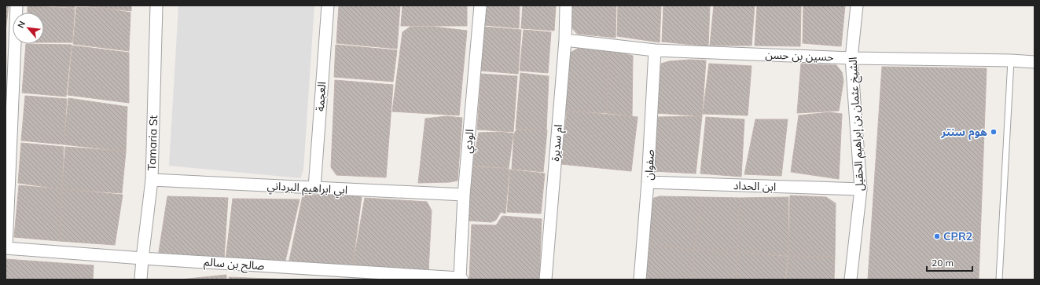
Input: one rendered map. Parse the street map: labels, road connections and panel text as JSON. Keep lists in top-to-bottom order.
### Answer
{
  "streets": {
    "street": [
      "حسين بن حسن",
      "العجمة",
      "الشيخ عثمان بن إبراهيم الحقيل",
      "الودي",
      "Tamaria St",
      "ام سديرة",
      "صفوان",
      "ابن الحداد",
      "ابي ابراهيم البرداني",
      "صالح بن سالم"
    ]
  },
  "crossings": [
    ["حسين بن حسن", "الشيخ عثمان بن إبراهيم الحقيل"],
    ["حسين بن حسن", "ام سديرة"],
    ["حسين بن حسن", "صفوان"],
    ["العجمة", "ابي ابراهيم البرداني"],
    ["الشيخ عثمان بن إبراهيم الحقيل", "ابن الحداد"],
    ["الودي", "ابي ابراهيم البرداني"],
    ["الودي", "صالح بن سالم"],
    ["Tamaria St", "ابي ابراهيم البرداني"],
    ["Tamaria St", "صالح بن سالم"],
    ["صفوان", "ابن الحداد"]
  ],
  "places": ["هوم سنتر", "CPR2"],
  "scale_bar": "20 m",
  "north": "top left"
}
